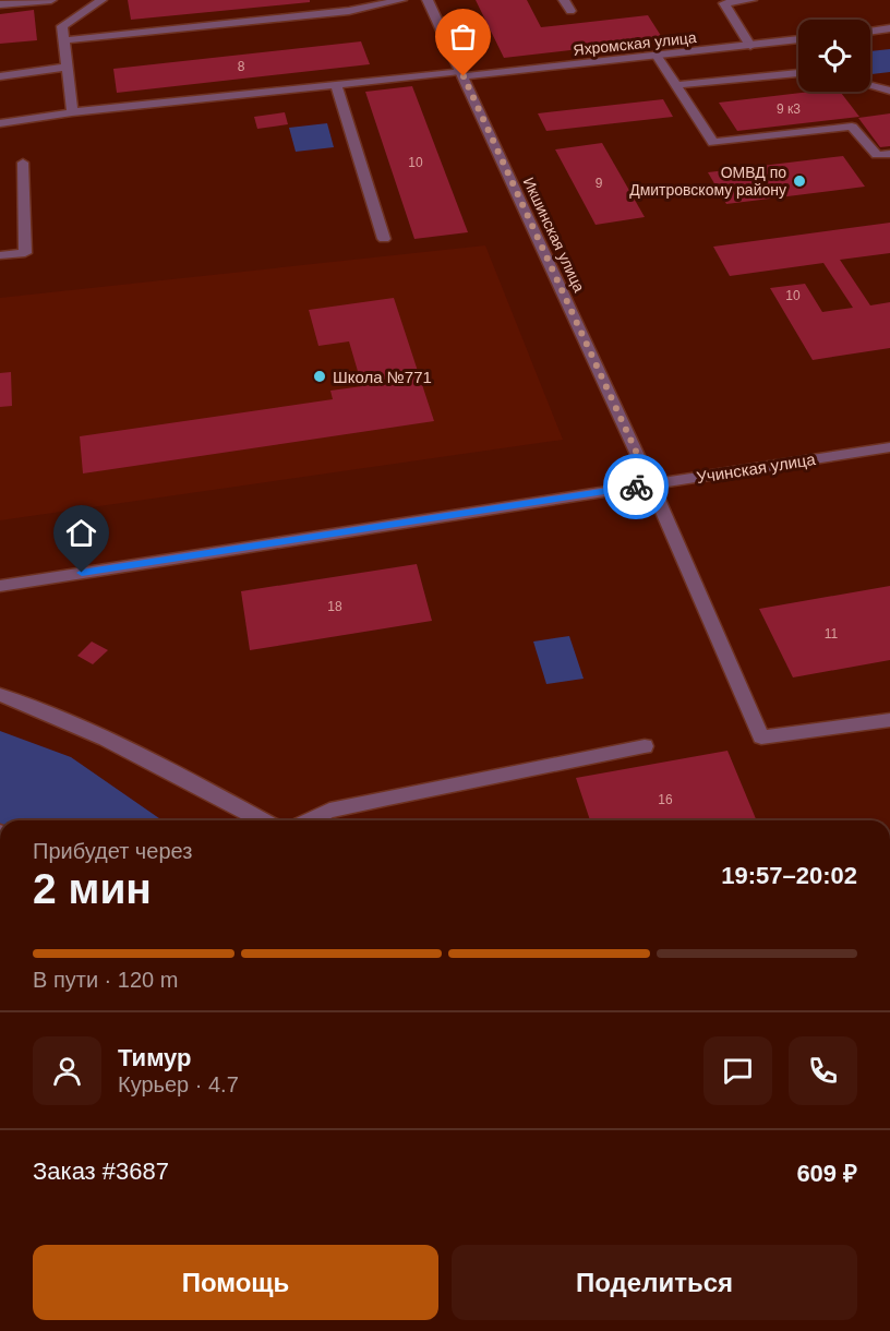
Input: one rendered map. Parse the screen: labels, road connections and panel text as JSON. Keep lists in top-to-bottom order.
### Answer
{
  "streets": {
    "street": ["Яхромская улица", "Икшинская улица", "Учинская улица"]
  },
  "crossings": [
    ["Яхромская улица", "Икшинская улица"],
    ["Икшинская улица", "Учинская улица"]
  ],
  "places": ["ОМВД по Дмитровскому району", "Школа №771"],
  "house_numbers": [
    "8",
    "9 к3",
    "10",
    "9",
    "10",
    "18",
    "11",
    "16"
  ],
  "page": {
    "heading": ["2 мин", "Прибудет через", "19:57–20:02"],
    "panel": [
      "Тимур",
      "Курьер · 4.7",
      "Заказ #3687",
      "609 ₽"
    ],
    "bar": "В пути · 120 m",
    "buttons": ["Помощь", "Поделиться"]
  }
}
